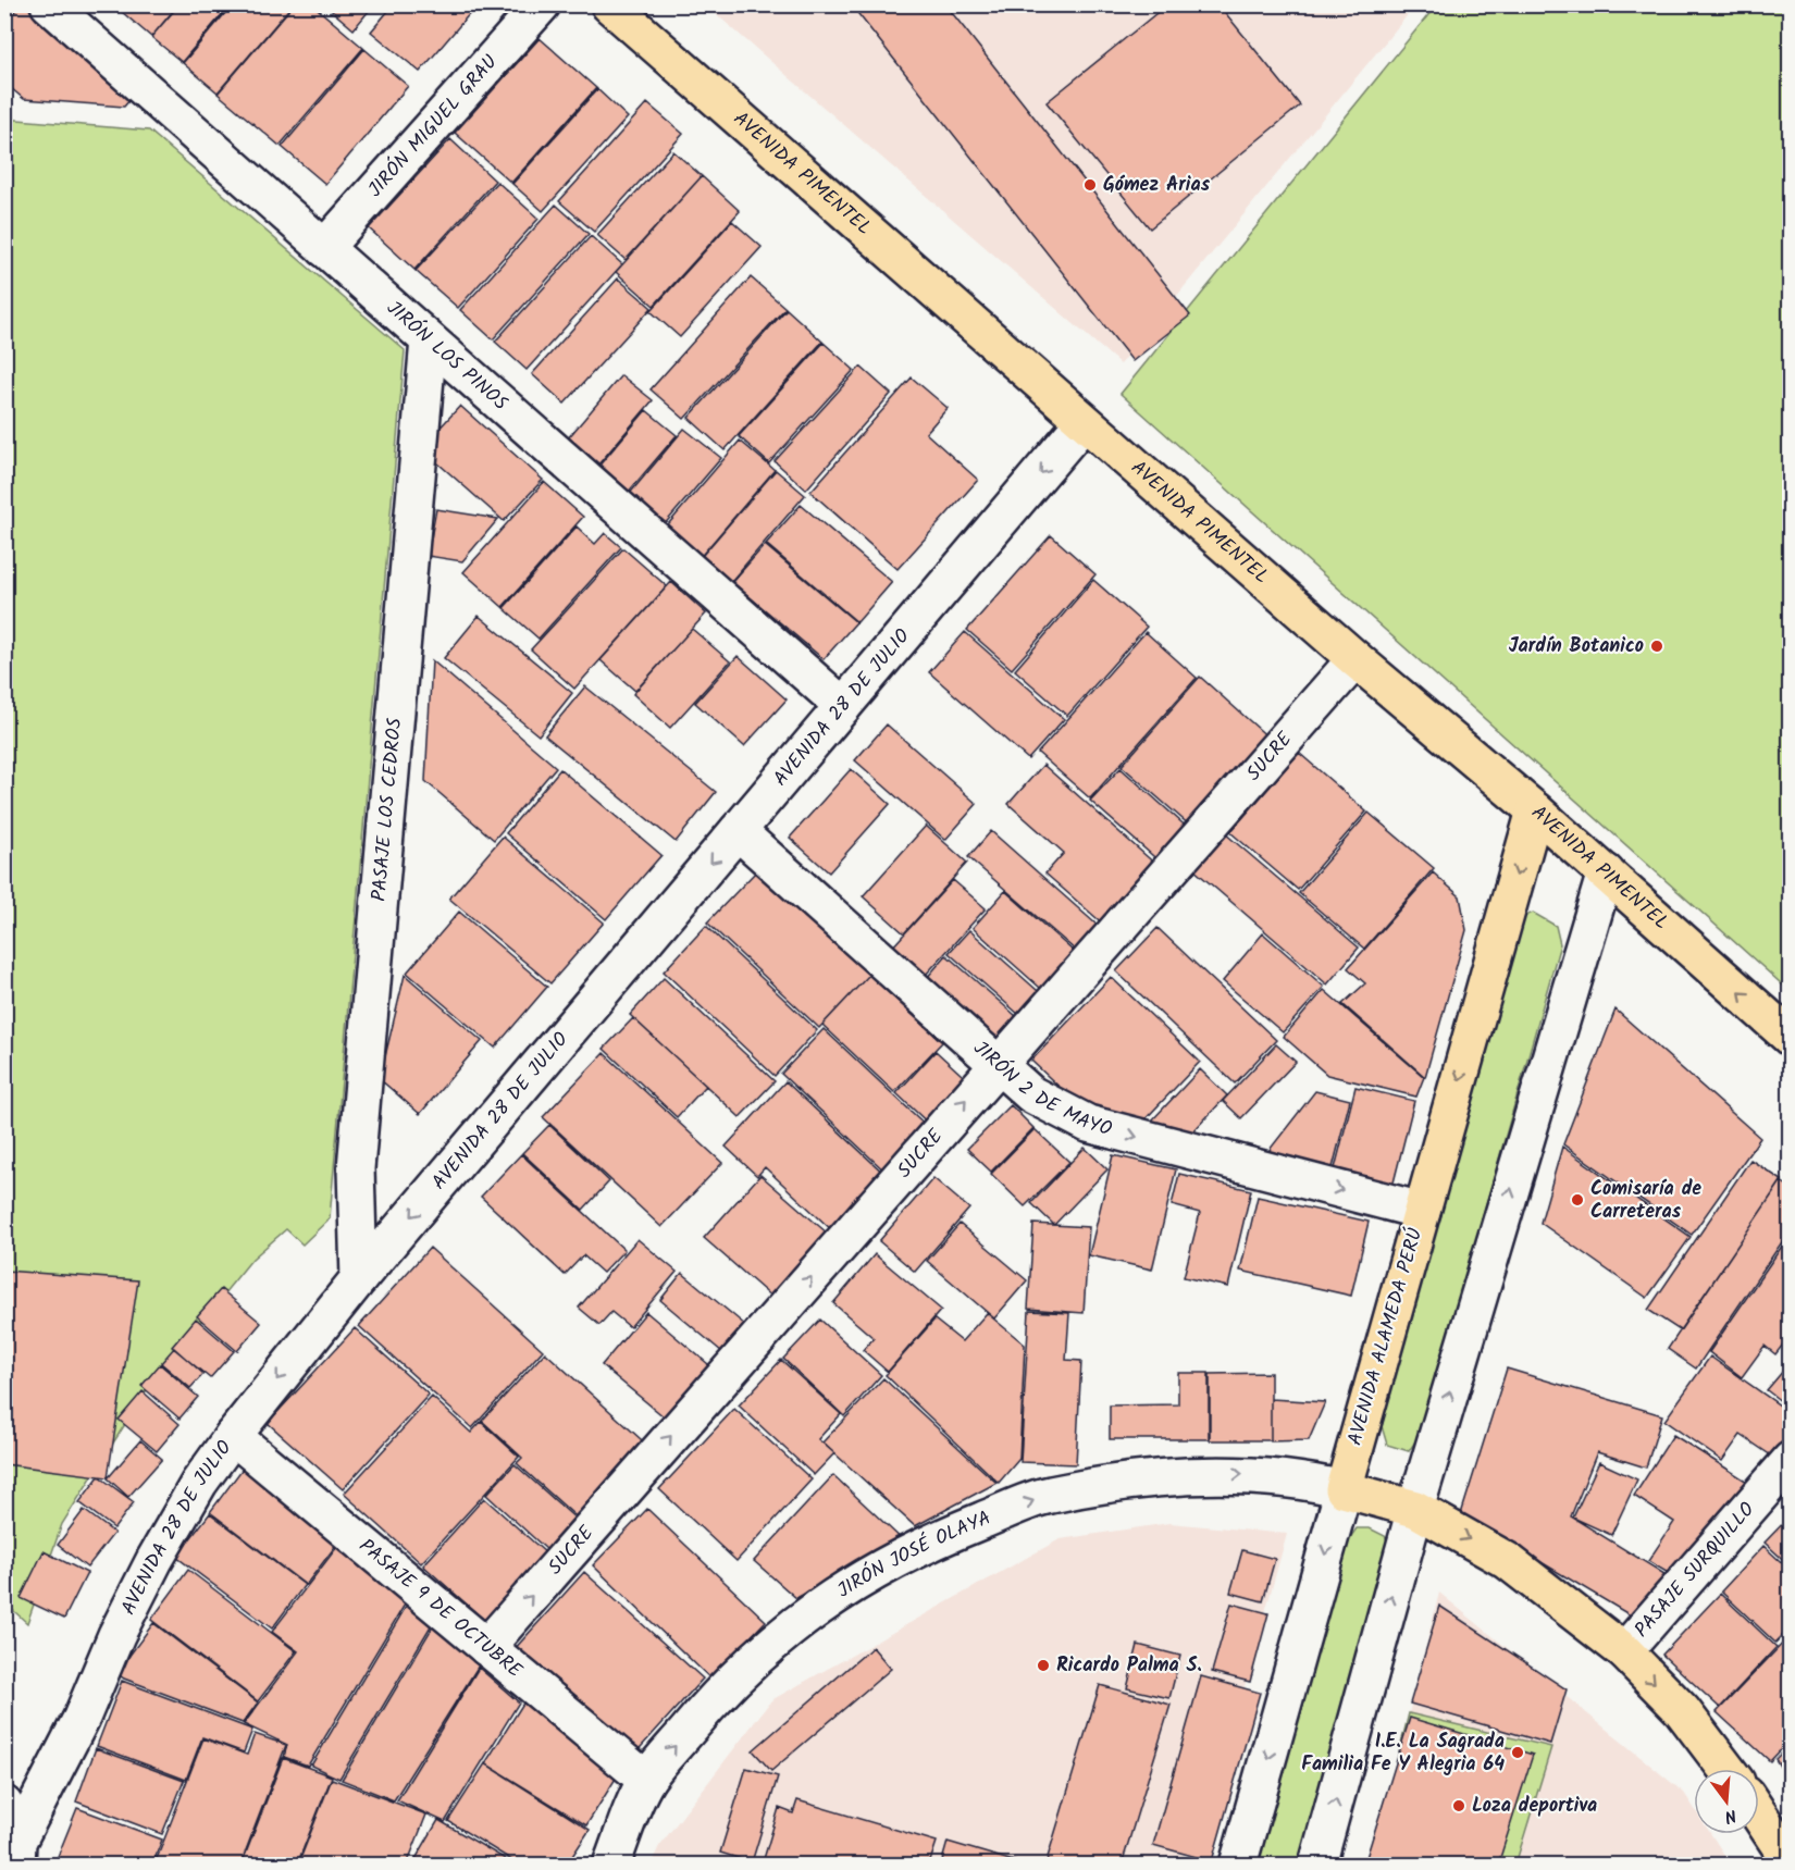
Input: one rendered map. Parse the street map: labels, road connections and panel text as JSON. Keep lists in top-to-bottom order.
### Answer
{
  "streets": {
    "highway": ["AVENIDA PIMENTEL", "AVENIDA ALAMEDA PERÚ"],
    "street": [
      "JIRÓN MIGUEL GRAU",
      "JIRÓN LOS PINOS",
      "AVENIDA 28 DE JULIO",
      "SUCRE",
      "PASAJE LOS CEDROS",
      "JIRÓN 2 DE MAYO",
      "JIRÓN JOSÉ OLAYA",
      "PASAJE SURQUILLO",
      "PASAJE 9 DE OCTUBRE"
    ]
  },
  "crossings": [
    ["JIRÓN MIGUEL GRAU", "JIRÓN LOS PINOS"],
    ["AVENIDA PIMENTEL", "AVENIDA 28 DE JULIO"],
    ["AVENIDA PIMENTEL", "SUCRE"],
    ["AVENIDA PIMENTEL", "AVENIDA ALAMEDA PERÚ"],
    ["JIRÓN LOS PINOS", "AVENIDA 28 DE JULIO"],
    ["JIRÓN LOS PINOS", "PASAJE LOS CEDROS"],
    ["AVENIDA 28 DE JULIO", "PASAJE LOS CEDROS"],
    ["AVENIDA 28 DE JULIO", "JIRÓN 2 DE MAYO"],
    ["AVENIDA 28 DE JULIO", "PASAJE 9 DE OCTUBRE"],
    ["SUCRE", "JIRÓN 2 DE MAYO"],
    ["SUCRE", "PASAJE 9 DE OCTUBRE"],
    ["JIRÓN 2 DE MAYO", "AVENIDA ALAMEDA PERÚ"],
    ["AVENIDA ALAMEDA PERÚ", "JIRÓN JOSÉ OLAYA"],
    ["JIRÓN JOSÉ OLAYA", "PASAJE 9 DE OCTUBRE"]
  ],
  "one_way": [
    "AVENIDA 28 DE JULIO",
    "SUCRE",
    "JIRÓN 2 DE MAYO",
    "AVENIDA ALAMEDA PERÚ",
    "JIRÓN JOSÉ OLAYA"
  ],
  "places": [
    "Gómez Arias",
    "Jardín Botanico",
    "Comisaría de Carreteras",
    "Ricardo Palma S.",
    "I.E. La Sagrada Familia Fe Y Alegria 64",
    "Loza deportiva"
  ],
  "north": "bottom"
}
